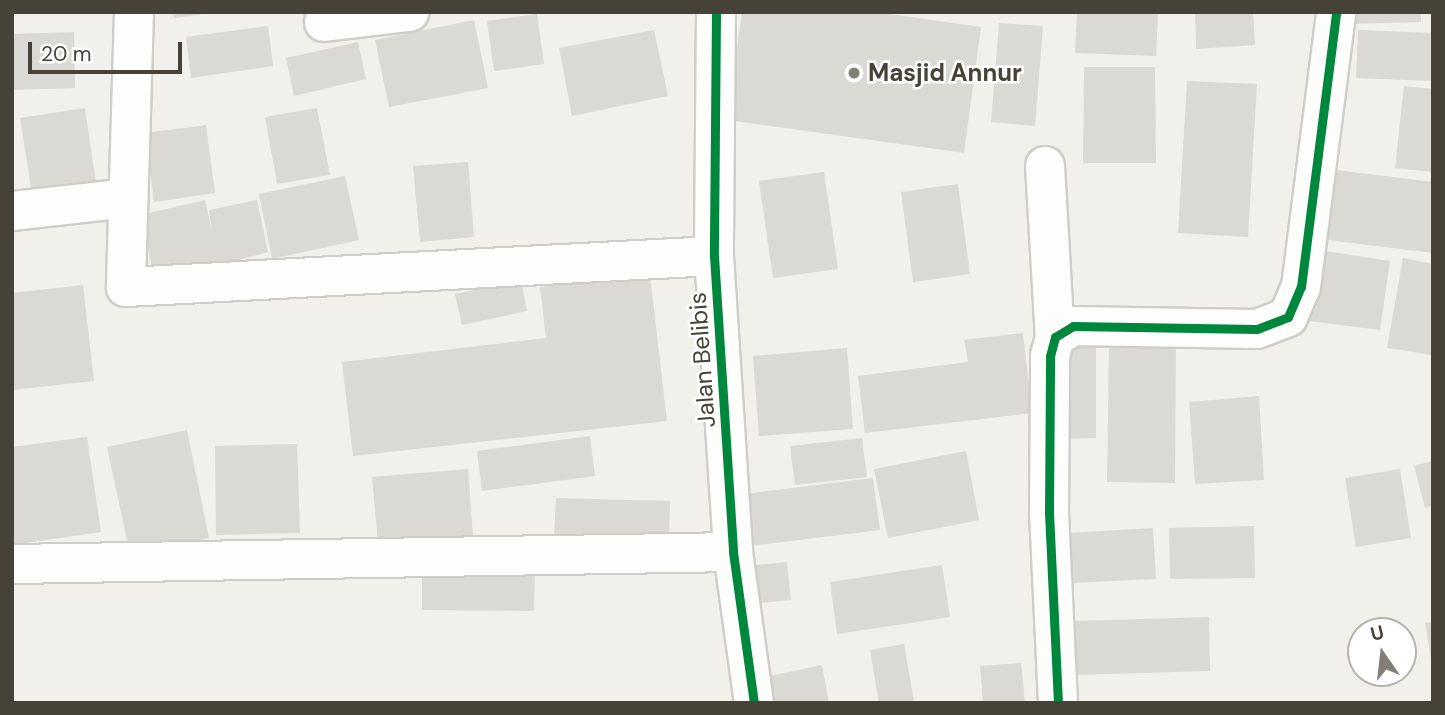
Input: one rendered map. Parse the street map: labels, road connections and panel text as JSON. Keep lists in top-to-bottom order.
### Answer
{
  "streets": {
    "street": ["Jalan Belibis"]
  },
  "places": ["Masjid Annur"],
  "scale_bar": "20 m",
  "north": "top"
}
